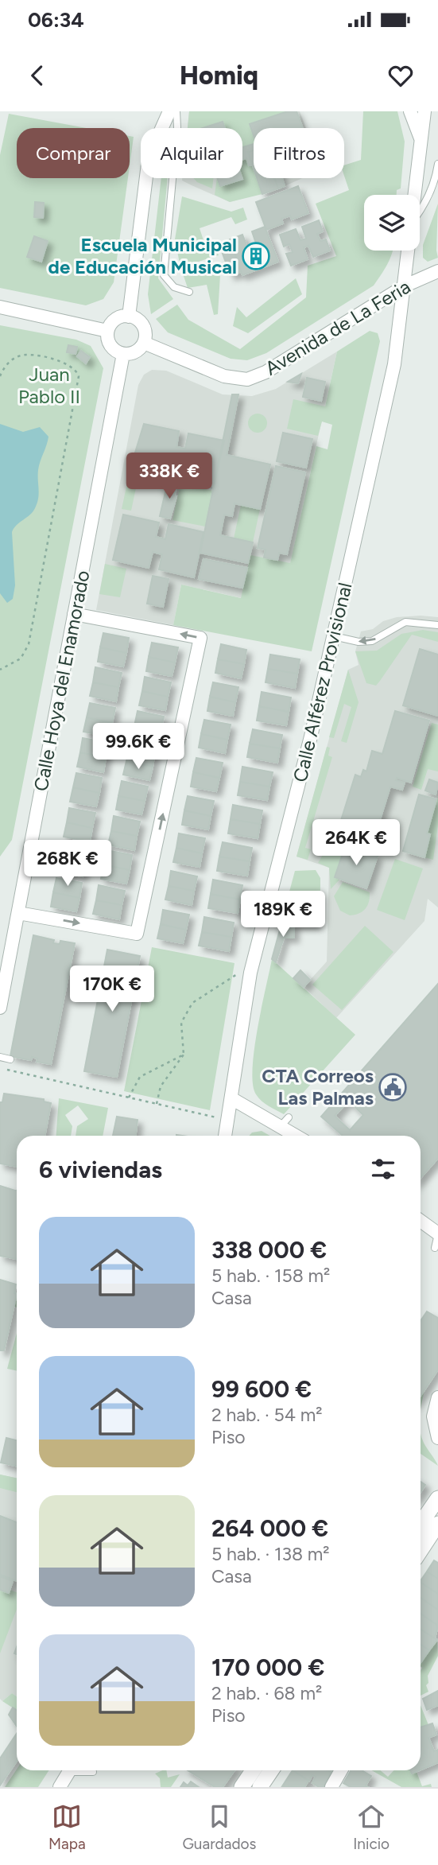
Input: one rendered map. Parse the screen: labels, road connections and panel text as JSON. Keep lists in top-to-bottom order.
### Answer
{
  "streets": {
    "street": ["Avenida de La Feria", "Calle Hoya del Enamorado", "Calle Alférez Provisional"]
  },
  "crossings": [
    ["Avenida de La Feria", "Calle Hoya del Enamorado"],
    ["Avenida de La Feria", "Calle Alférez Provisional"]
  ],
  "parks": ["Juan Pablo II"],
  "places": {
    "building": ["Escuela Municipal de Educación Musical"],
    "public building": ["CTA Correos Las Palmas"]
  },
  "page": {
    "status": "06:34",
    "header": "Homiq",
    "chip": ["Comprar", "Alquilar", "Filtros"],
    "price": [
      "338K €",
      "99.6K €",
      "264K €",
      "268K €",
      "189K €",
      "170K €"
    ],
    "heading": "6 viviendas",
    "list": [
      {
        "name": "338 000 €",
        "note": "5 hab. · 158 m² · Casa"
      },
      {
        "name": "99 600 €",
        "note": "2 hab. · 54 m² · Piso"
      },
      {
        "name": "264 000 €",
        "note": "5 hab. · 138 m² · Casa"
      },
      {
        "name": "170 000 €",
        "note": "2 hab. · 68 m² · Piso"
      }
    ],
    "tabs": ["Mapa", "Guardados", "Inicio"]
  }
}
